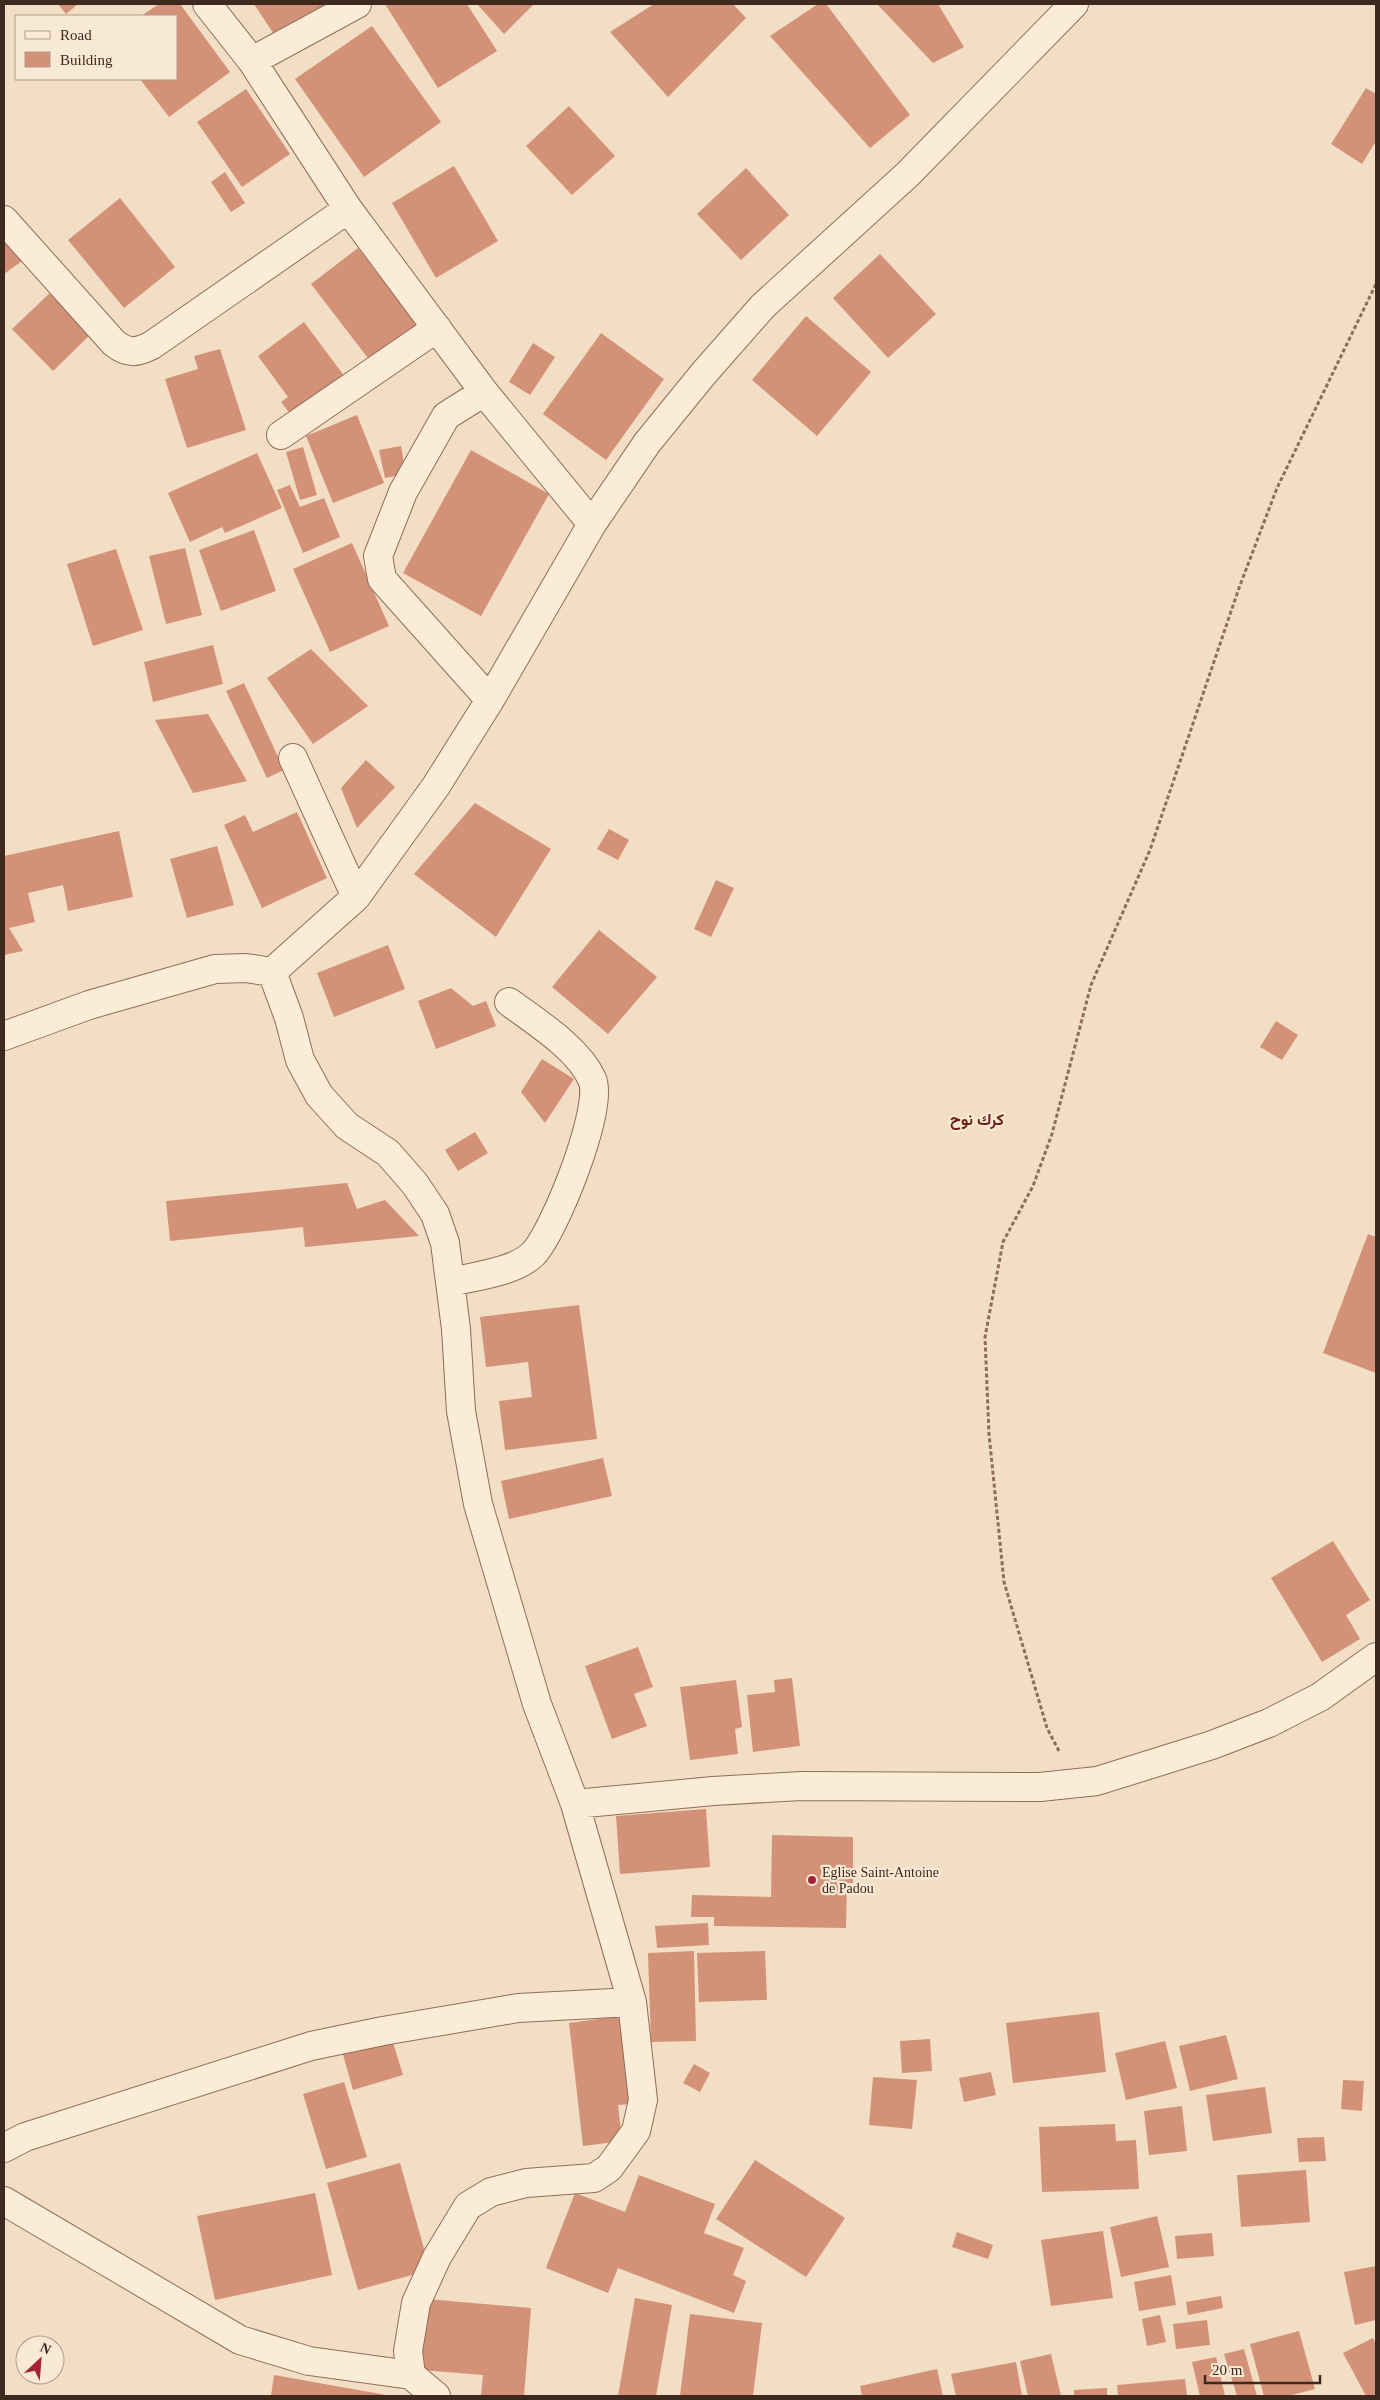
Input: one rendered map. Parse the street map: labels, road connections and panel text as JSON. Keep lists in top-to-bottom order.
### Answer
{
  "districts": ["كرك نوح"],
  "places": ["Eglise Saint-Antoine de Padou"],
  "legend": ["Road", "Building"],
  "scale_bar": "20 m",
  "north": "top right"
}
